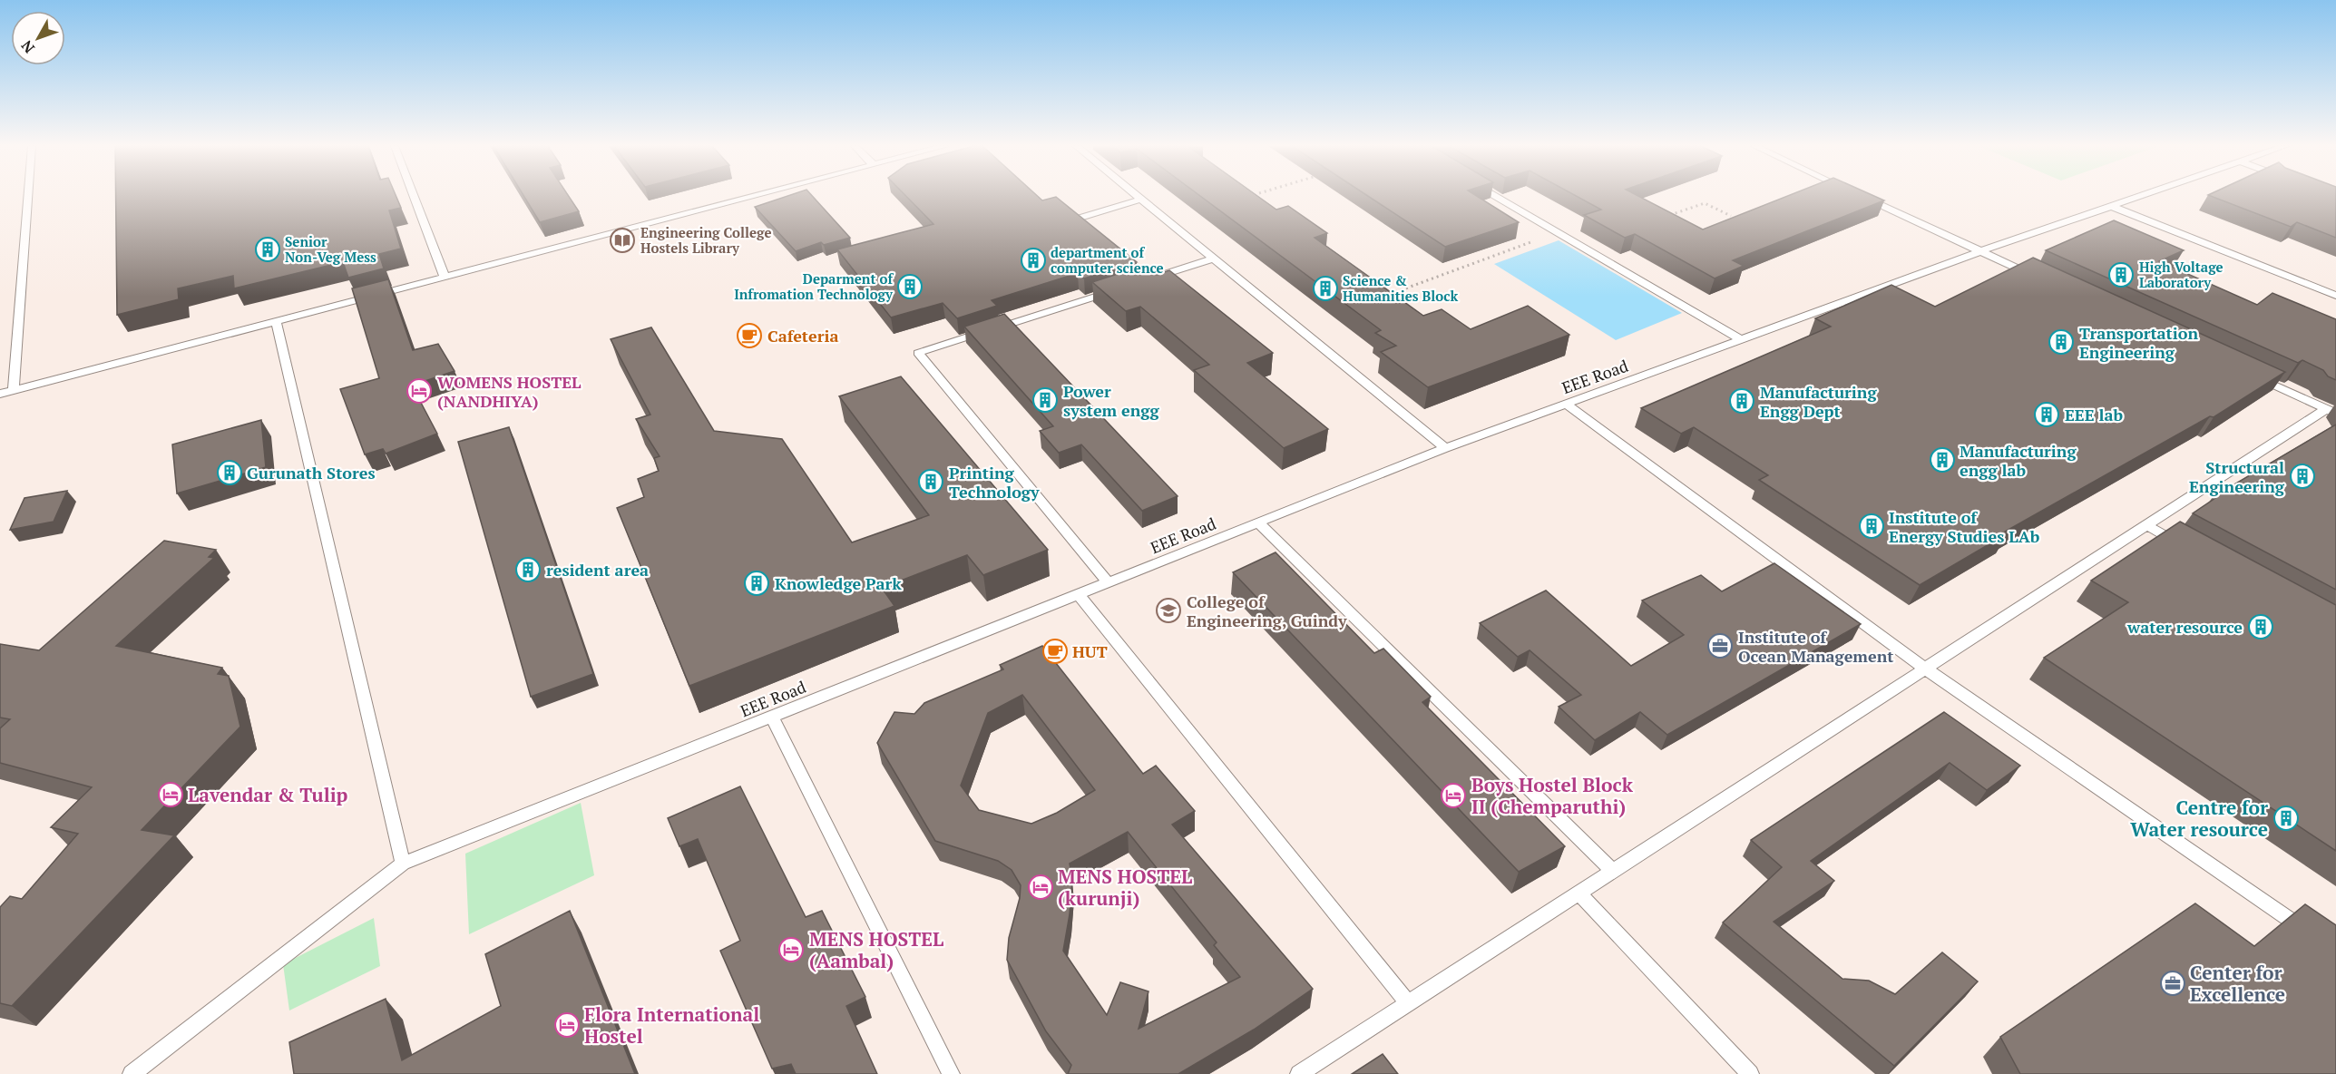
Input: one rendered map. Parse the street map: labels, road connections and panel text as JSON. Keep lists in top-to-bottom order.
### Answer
{
  "streets": {
    "lane": ["EEE Road"]
  },
  "places": {
    "library": ["Engineering College Hostels Library"],
    "building": [
      "Senior Non-Veg Mess",
      "department of computer science",
      "High Voltage Laboratory",
      "Deparment of Infromation Technology",
      "Science & Humanities Block",
      "Transportation Engineering",
      "Power system engg",
      "Manufacturing Engg Dept",
      "EEE lab",
      "Manufacturing engg lab",
      "Gurunath Stores",
      "Structural Engineering",
      "Printing Technology",
      "Institute of Energy Studies LAb",
      "resident area",
      "Knowledge Park",
      "water resource",
      "Centre for Water resource"
    ],
    "cafe": ["Cafeteria", "HUT"],
    "hotel": [
      "WOMENS HOSTEL (NANDHIYA)",
      "Lavendar & Tulip",
      "Boys Hostel Block II (Chemparuthi)",
      "MENS HOSTEL (kurunji)",
      "MENS HOSTEL (Aambal)",
      "Flora International Hostel"
    ],
    "school or university": ["College of Engineering, Guindy"],
    "office": ["Institute of Ocean Management", "Center for Excellence"]
  },
  "north": "bottom left"
}
